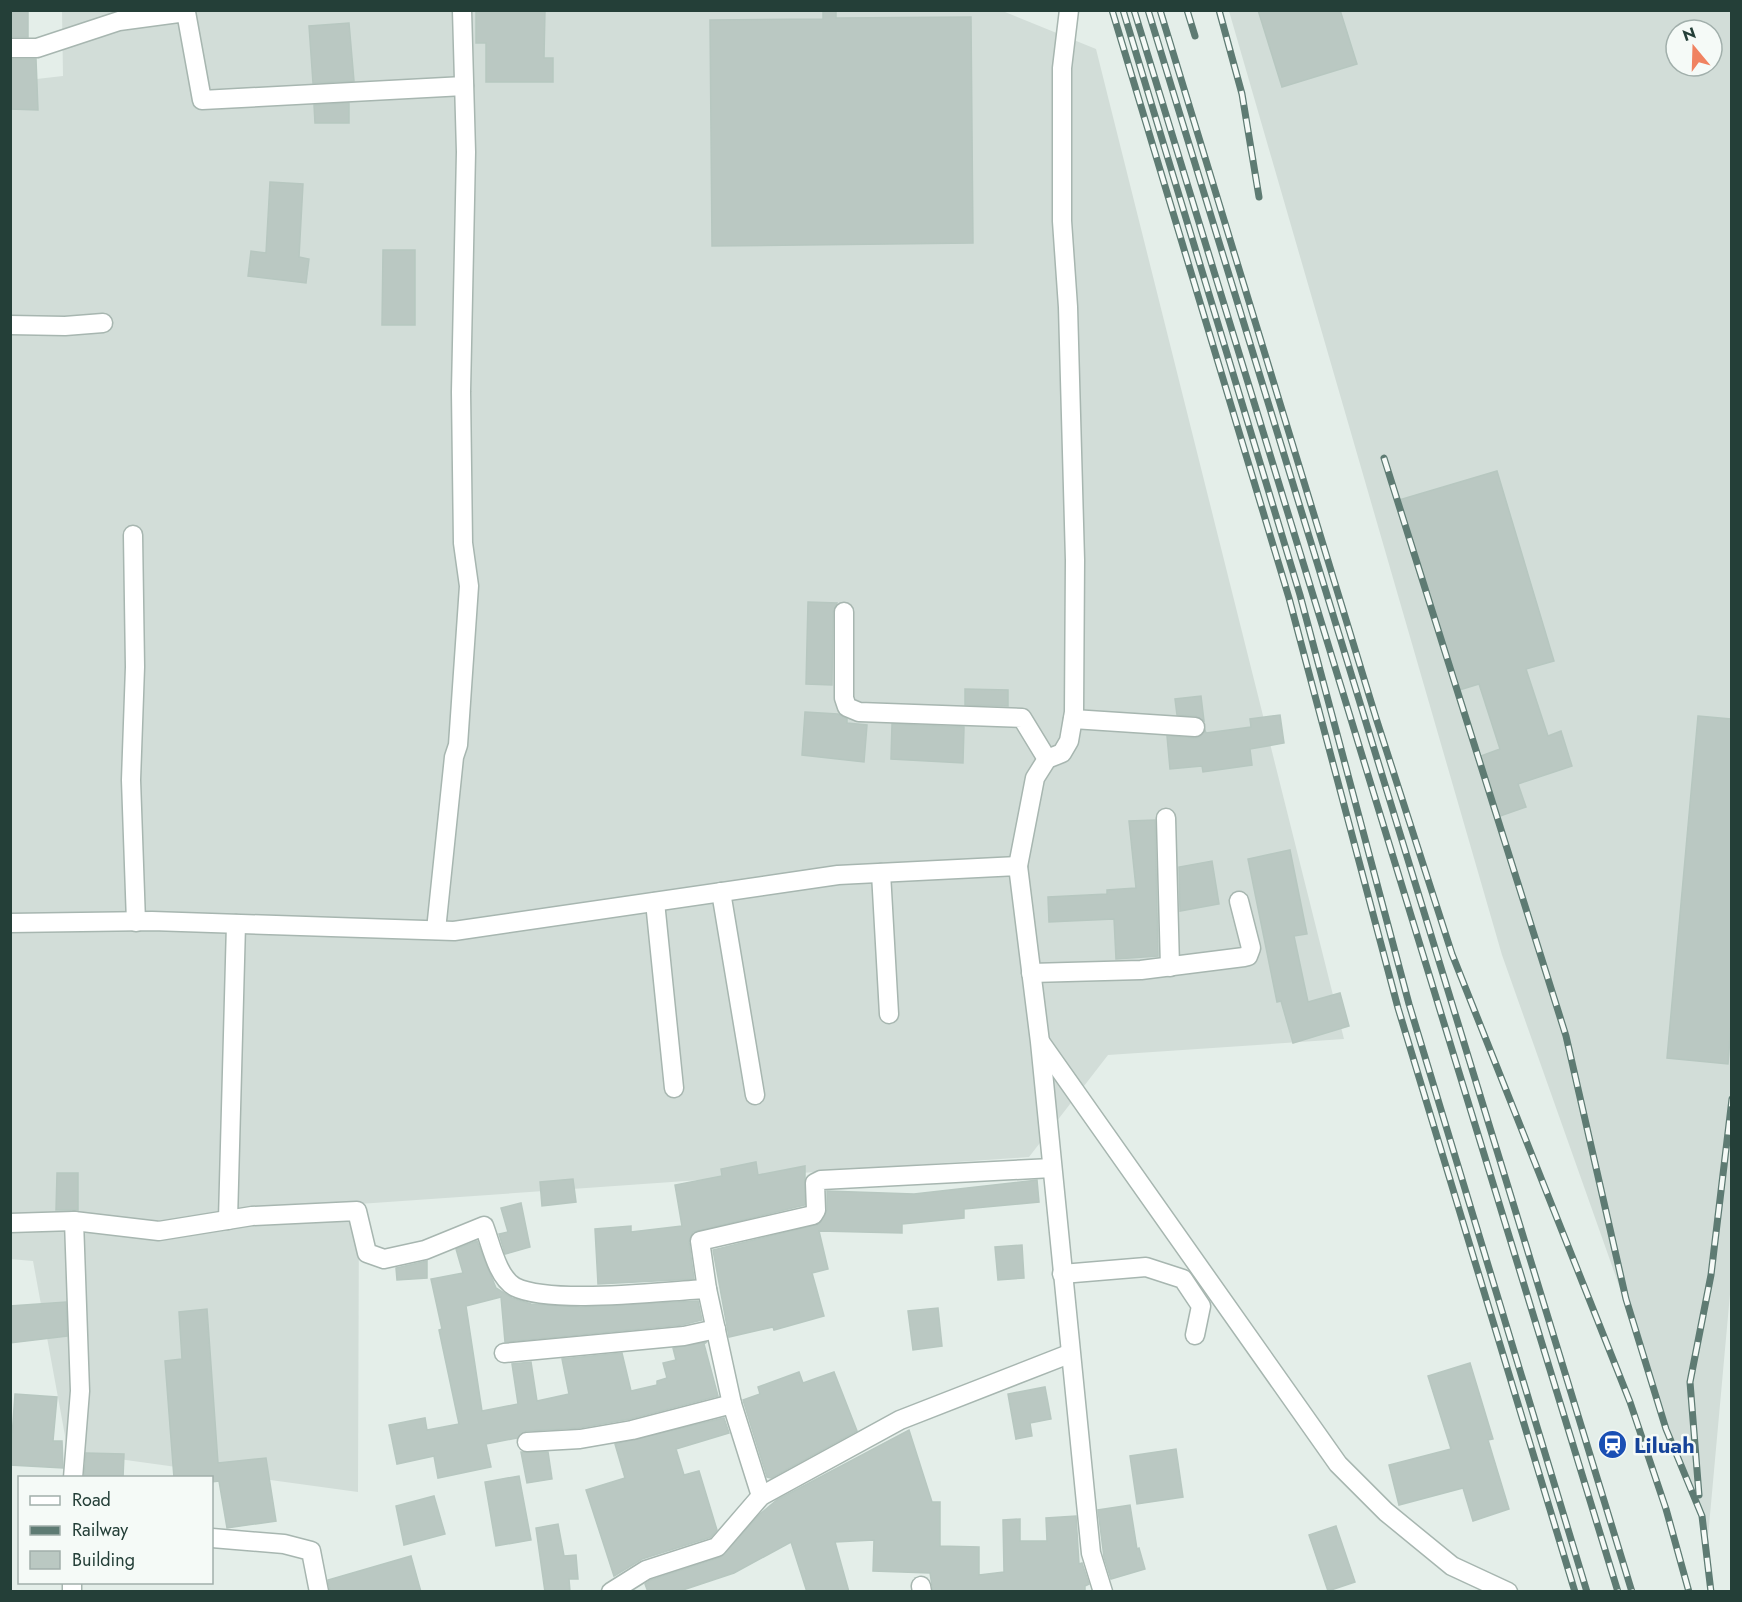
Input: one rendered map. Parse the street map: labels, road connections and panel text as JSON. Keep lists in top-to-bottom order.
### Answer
{
  "places": {
    "station": ["Liluah"]
  },
  "legend": ["Road", "Railway", "Building"],
  "north": "top"
}
